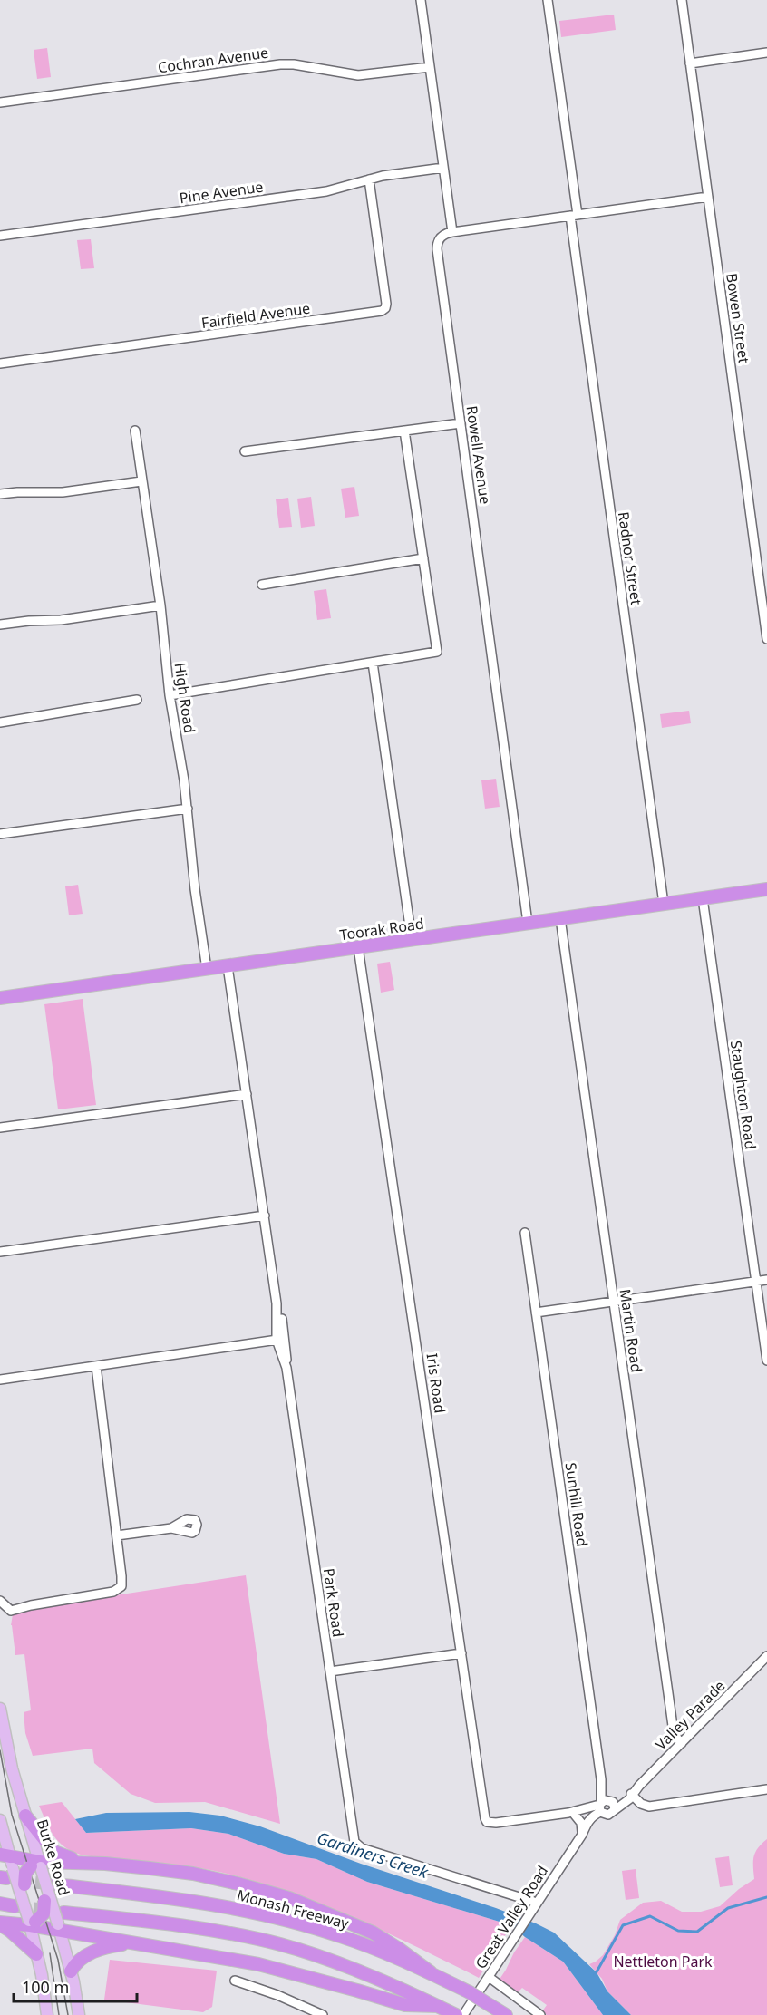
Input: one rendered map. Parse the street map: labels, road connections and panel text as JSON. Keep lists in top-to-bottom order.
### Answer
{
  "streets": {
    "highway": ["Toorak Road", "Monash Freeway"],
    "main road": ["Burke Road"],
    "street": [
      "Cochran Avenue",
      "Pine Avenue",
      "Fairfield Avenue",
      "Bowen Street",
      "Rowell Avenue",
      "Radnor Street",
      "High Road",
      "Staughton Road",
      "Martin Road",
      "Iris Road",
      "Sunhill Road",
      "Park Road",
      "Valley Parade",
      "Great Valley Road"
    ]
  },
  "crossings": [
    ["Pine Avenue", "Fairfield Avenue"],
    ["Rowell Avenue", "Toorak Road"],
    ["Radnor Street", "Toorak Road"],
    ["High Road", "Toorak Road"],
    ["Toorak Road", "Staughton Road"],
    ["Toorak Road", "Martin Road"],
    ["Toorak Road", "Iris Road"],
    ["Toorak Road", "Park Road"],
    ["Martin Road", "Valley Parade"],
    ["Iris Road", "Valley Parade"],
    ["Sunhill Road", "Valley Parade"],
    ["Sunhill Road", "Great Valley Road"],
    ["Park Road", "Great Valley Road"],
    ["Valley Parade", "Great Valley Road"],
    ["Burke Road", "Monash Freeway"]
  ],
  "water": ["Gardiners Creek"],
  "parks": ["Nettleton Park"],
  "scale_bar": "100 m"
}
